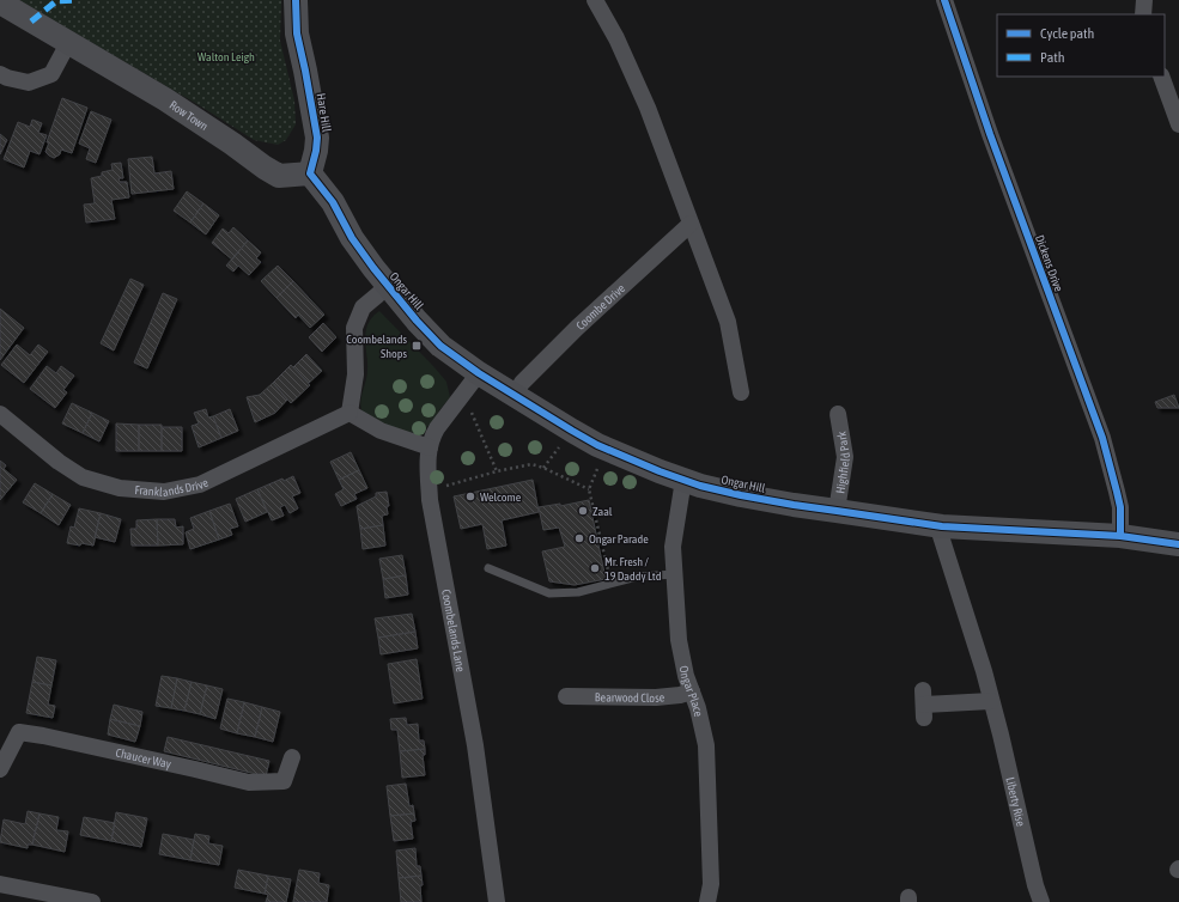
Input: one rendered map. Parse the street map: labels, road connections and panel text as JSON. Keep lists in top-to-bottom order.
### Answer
{
  "streets": {
    "street": [
      "Hare Hill",
      "Row Town",
      "Dickens Drive",
      "Ongar Hill",
      "Coombe Drive",
      "Highfield Park",
      "Franklands Drive",
      "Coombelands Lane",
      "Ongar Place",
      "Bearwood Close",
      "Chaucer Way",
      "Liberty Rise"
    ]
  },
  "crossings": [
    ["Hare Hill", "Row Town"],
    ["Dickens Drive", "Ongar Hill"],
    ["Ongar Hill", "Coombe Drive"],
    ["Ongar Hill", "Highfield Park"],
    ["Ongar Hill", "Coombelands Lane"],
    ["Ongar Hill", "Ongar Place"],
    ["Ongar Hill", "Liberty Rise"],
    ["Ongar Place", "Bearwood Close"]
  ],
  "parks": ["Walton Leigh"],
  "places": {
    "transit": ["Coombelands Shops"],
    "other": [
      "Welcome",
      "Zaal",
      "Ongar Parade",
      "Mr. Fresh / 19 Daddy Ltd"
    ]
  },
  "legend": ["Cycle path", "Path"]
}
